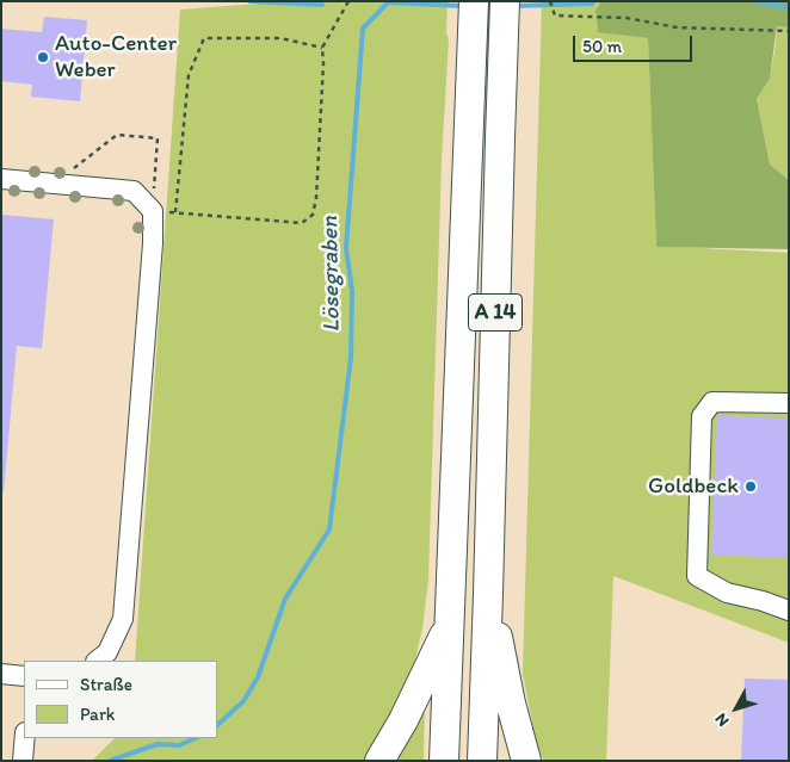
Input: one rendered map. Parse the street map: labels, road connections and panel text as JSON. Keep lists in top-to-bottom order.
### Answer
{
  "streets": {
    "highway": ["A 14"]
  },
  "water": ["Lösegraben"],
  "places": ["Auto-Center Weber", "Goldbeck"],
  "legend": ["Straße", "Park"],
  "scale_bar": "50 m",
  "north": "bottom left"
}
